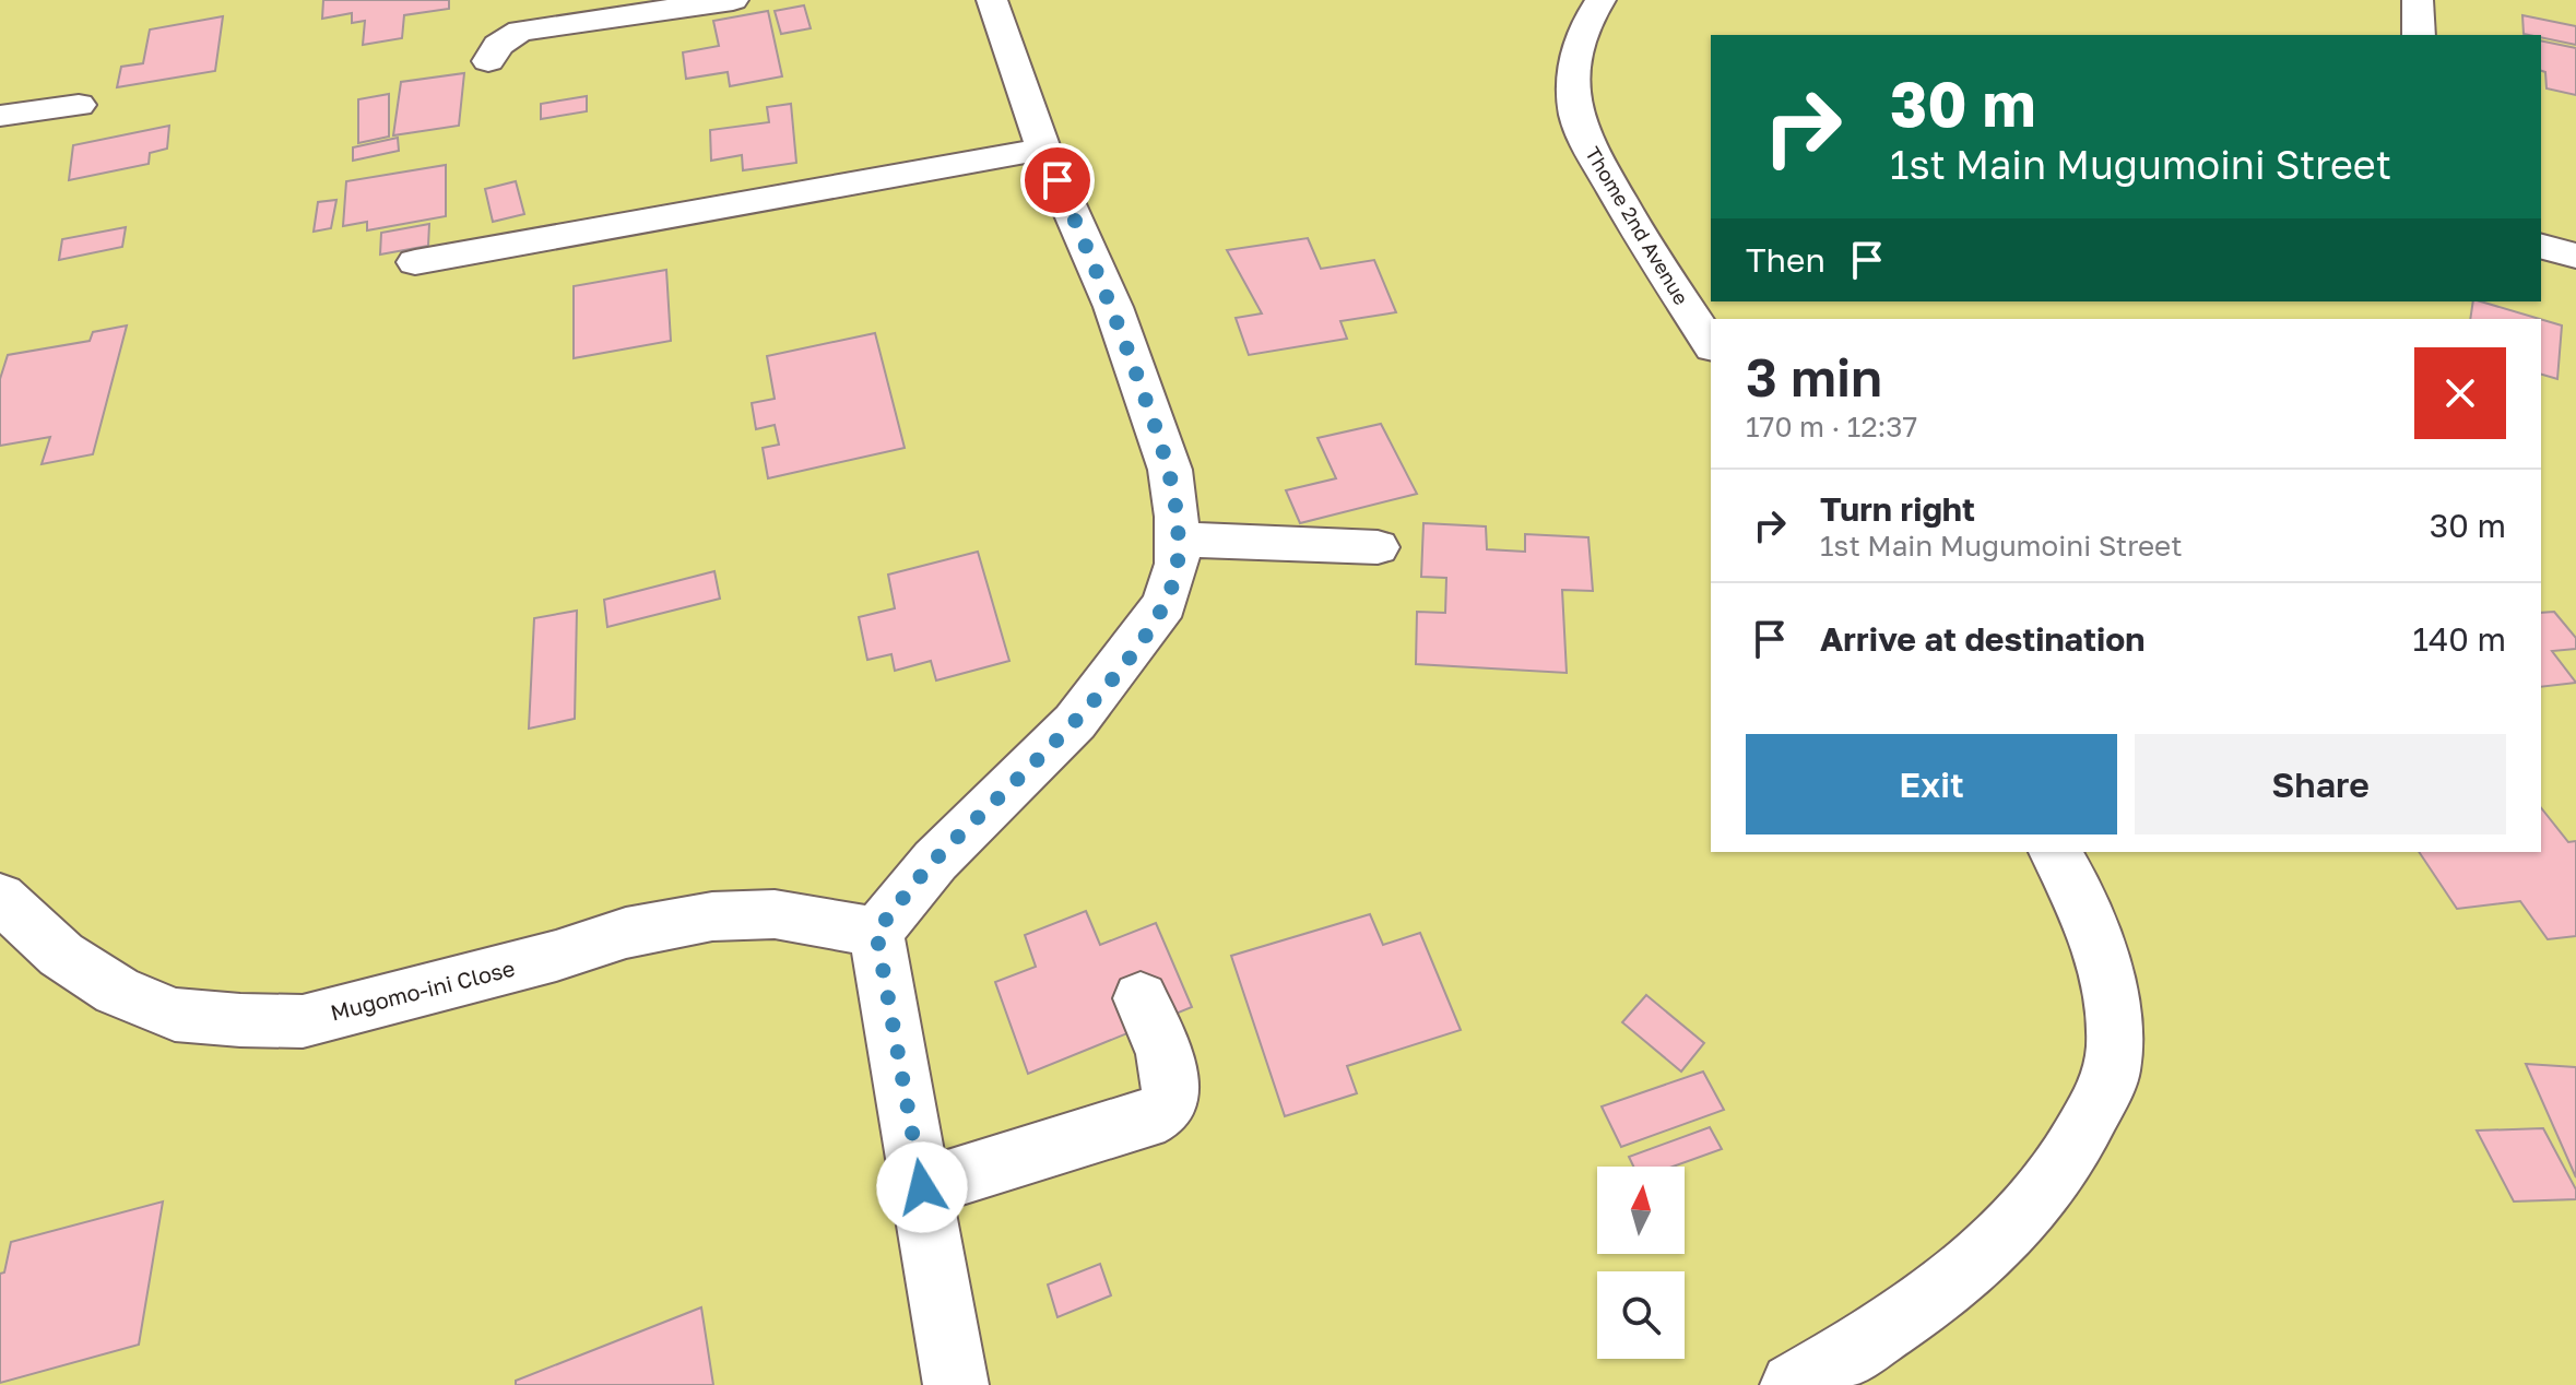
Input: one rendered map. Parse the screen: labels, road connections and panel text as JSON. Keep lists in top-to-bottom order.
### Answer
{
  "streets": {
    "street": ["Thome 2nd Avenue", "Mugomo-ini Close"]
  },
  "north": "top",
  "page": {
    "turn": ["30 m", "1st Main Mugumoini Street"],
    "then": "Then",
    "heading": ["3 min", "170 m · 12:37"],
    "list": [
      {
        "name": "Turn right",
        "note": "1st Main Mugumoini Street",
        "value": "30 m"
      },
      {
        "name": "Arrive at destination",
        "value": "140 m"
      }
    ],
    "buttons": ["Exit", "Share"]
  }
}
